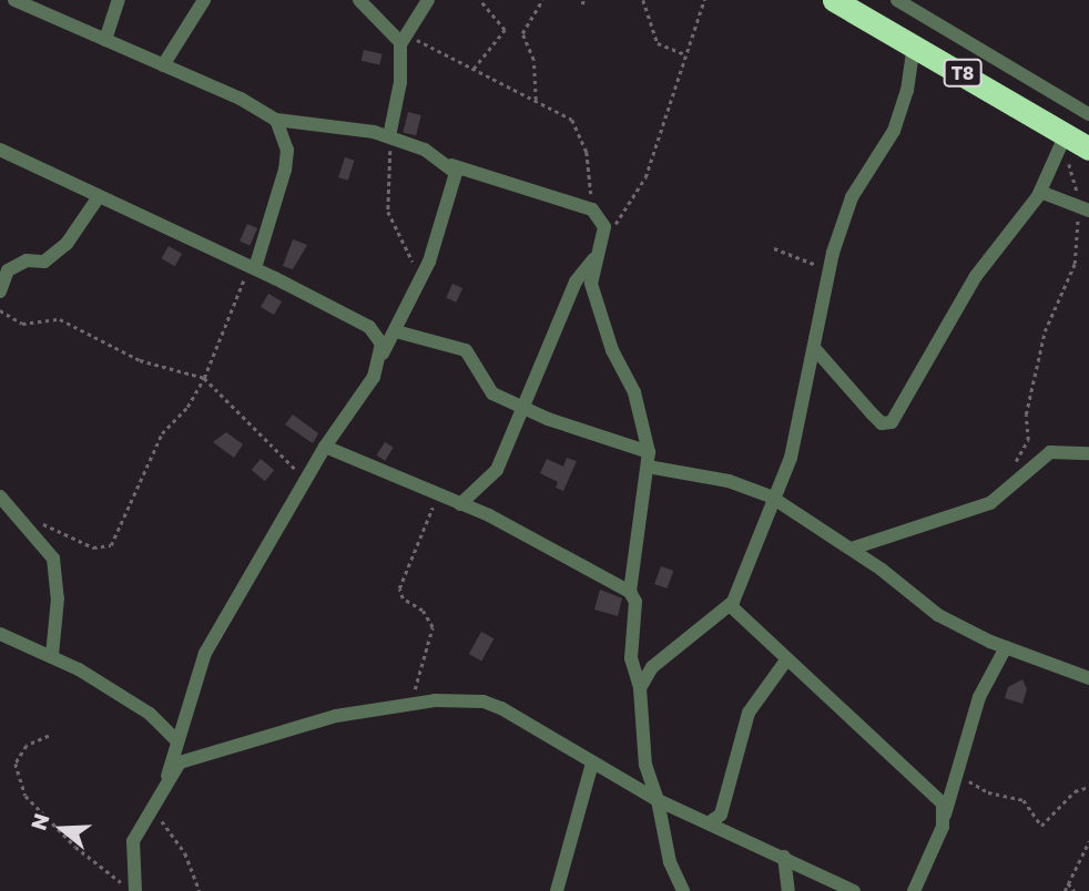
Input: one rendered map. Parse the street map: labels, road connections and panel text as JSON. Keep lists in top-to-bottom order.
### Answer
{
  "streets": {
    "highway": ["T8"]
  },
  "north": "left"
}
